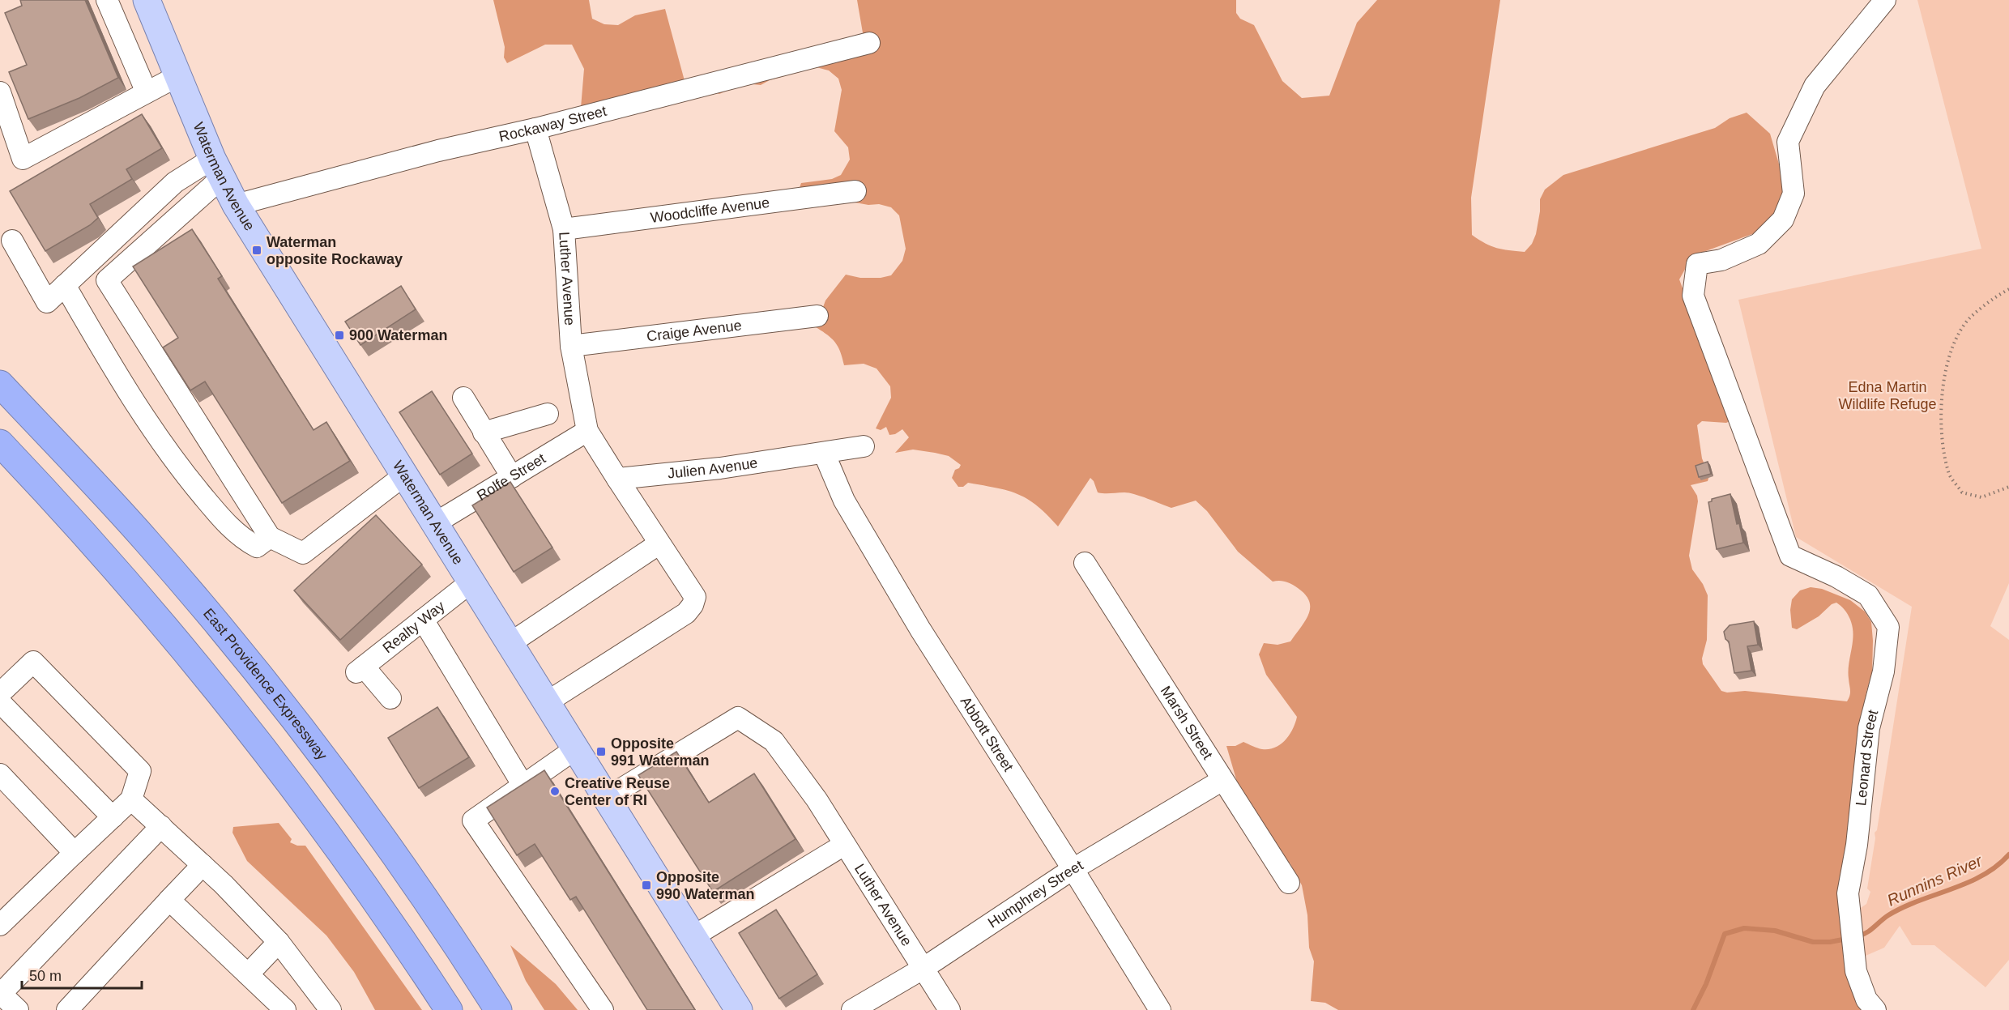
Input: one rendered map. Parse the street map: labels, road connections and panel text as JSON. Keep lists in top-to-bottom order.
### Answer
{
  "streets": {
    "highway": ["East Providence Expressway"],
    "main road": ["Waterman Avenue"],
    "street": [
      "Rockaway Street",
      "Woodcliffe Avenue",
      "Luther Avenue",
      "Craige Avenue",
      "Julien Avenue",
      "Rolfe Street",
      "Realty Way",
      "Marsh Street",
      "Abbott Street",
      "Leonard Street",
      "Humphrey Street"
    ]
  },
  "crossings": [
    ["Rockaway Street", "Waterman Avenue"],
    ["Rockaway Street", "Luther Avenue"],
    ["Waterman Avenue", "Luther Avenue"],
    ["Waterman Avenue", "Rolfe Street"],
    ["Waterman Avenue", "Realty Way"],
    ["Woodcliffe Avenue", "Luther Avenue"],
    ["Luther Avenue", "Craige Avenue"],
    ["Luther Avenue", "Rolfe Street"],
    ["Luther Avenue", "Humphrey Street"],
    ["Julien Avenue", "Abbott Street"],
    ["Marsh Street", "Humphrey Street"],
    ["Abbott Street", "Humphrey Street"]
  ],
  "water": ["Runnins River"],
  "parks": ["Edna Martin Wildlife Refuge"],
  "places": {
    "transit": [
      "Waterman opposite Rockaway",
      "900 Waterman",
      "Opposite 991 Waterman",
      "Opposite 990 Waterman"
    ],
    "other": ["Creative Reuse Center of RI"]
  },
  "scale_bar": "50 m"
}
